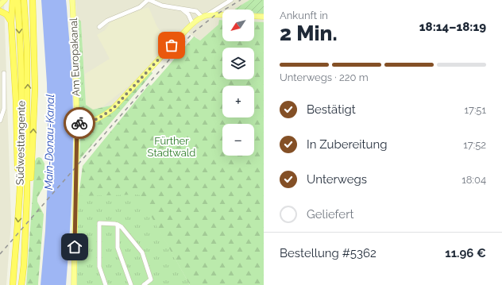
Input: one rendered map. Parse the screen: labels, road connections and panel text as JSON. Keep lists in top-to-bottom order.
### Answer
{
  "streets": {
    "highway": ["Südwesttangente"],
    "main road": ["Am Europakanal"]
  },
  "water": ["Main-Donau-Kanal"],
  "parks": ["Fürther Stadtwald"],
  "north": "bottom left",
  "page": {
    "heading": ["2 Min.", "Ankunft in", "18:14–18:19"],
    "panel": ["Bestellung #5362", "11.96 €"],
    "map_buttons": ["+", "−"],
    "bar": "Unterwegs · 220 m",
    "list": [
      ["Bestätigt", "17:51"],
      ["In Zubereitung", "17:52"],
      ["Unterwegs", "18:04"],
      "Geliefert"
    ]
  }
}
